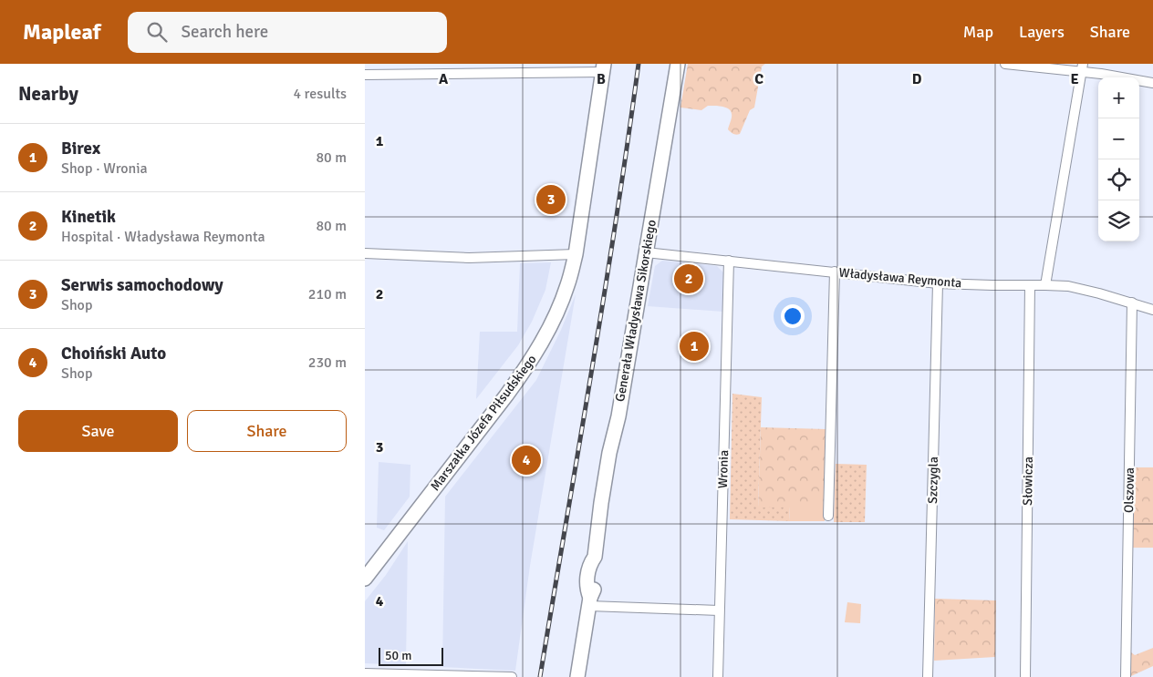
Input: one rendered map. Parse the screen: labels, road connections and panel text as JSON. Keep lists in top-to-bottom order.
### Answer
{
  "streets": {
    "main road": ["Generała Władysława Sikorskiego", "Marszałka Józefa Piłsudskiego"],
    "street": [
      "Władysława Reymonta",
      "Wronia",
      "Szczygla",
      "Słowicza",
      "Olszowa"
    ]
  },
  "crossings": [
    ["Władysława Reymonta", "Generała Władysława Sikorskiego"],
    ["Władysława Reymonta", "Wronia"],
    ["Władysława Reymonta", "Szczygla"],
    ["Władysława Reymonta", "Słowicza"],
    ["Władysława Reymonta", "Olszowa"]
  ],
  "scale_bar": "50 m",
  "page": {
    "header": "Mapleaf",
    "search": "Search here",
    "nav": ["Map", "Layers", "Share"],
    "heading": ["Nearby", "4 results"],
    "map_buttons": ["+", "−"],
    "list": [
      {
        "mark": "1",
        "name": "Birex",
        "note": "Shop · Wronia",
        "value": "80 m"
      },
      {
        "mark": "2",
        "name": "Kinetik",
        "note": "Hospital · Władysława Reymonta",
        "value": "80 m"
      },
      {
        "mark": "3",
        "name": "Serwis samochodowy",
        "note": "Shop",
        "value": "210 m"
      },
      {
        "mark": "4",
        "name": "Choiński Auto",
        "note": "Shop",
        "value": "230 m"
      }
    ],
    "pins": [
      "3",
      "2",
      "1",
      "4"
    ],
    "buttons": ["Save", "Share"],
    "scale": "50 m"
  },
  "grid": {
    "columns": [
      "A",
      "B",
      "C",
      "D",
      "E"
    ],
    "rows": [
      "1",
      "2",
      "3",
      "4"
    ]
  }
}
